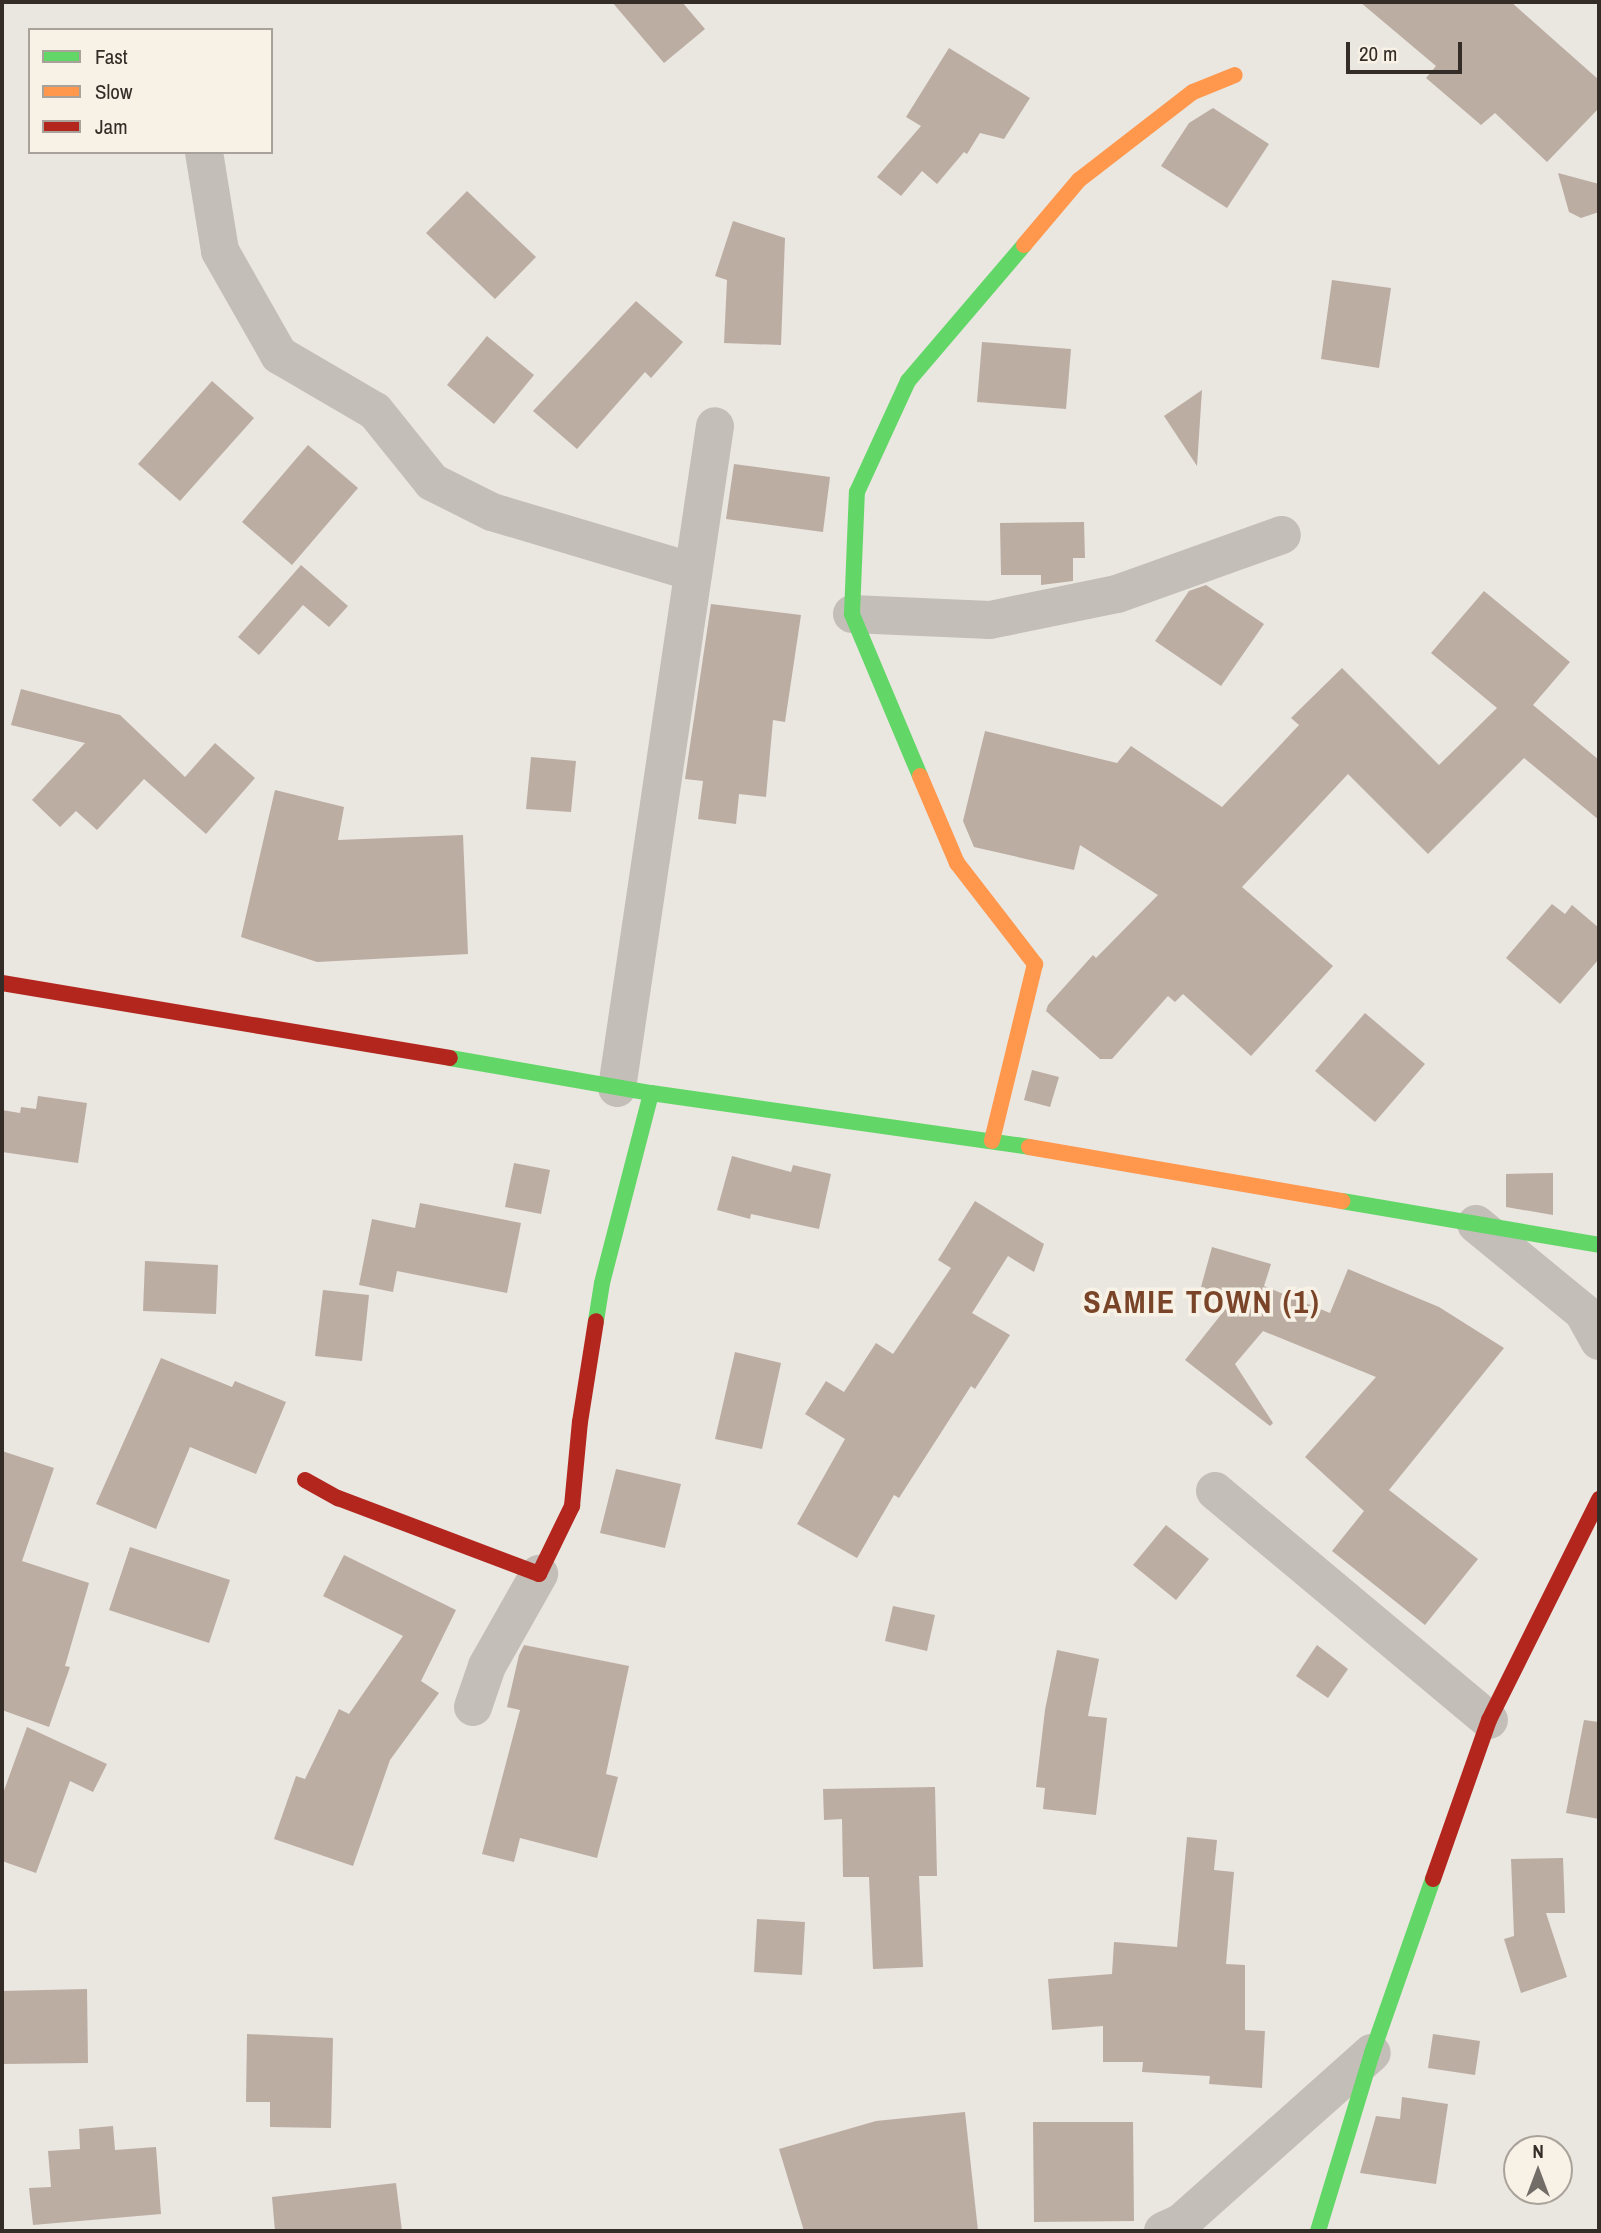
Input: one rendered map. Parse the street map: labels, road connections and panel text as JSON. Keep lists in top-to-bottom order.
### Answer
{
  "districts": ["SAMIE TOWN (1)"],
  "legend": ["Fast", "Slow", "Jam"],
  "scale_bar": "20 m",
  "north": "top"
}
